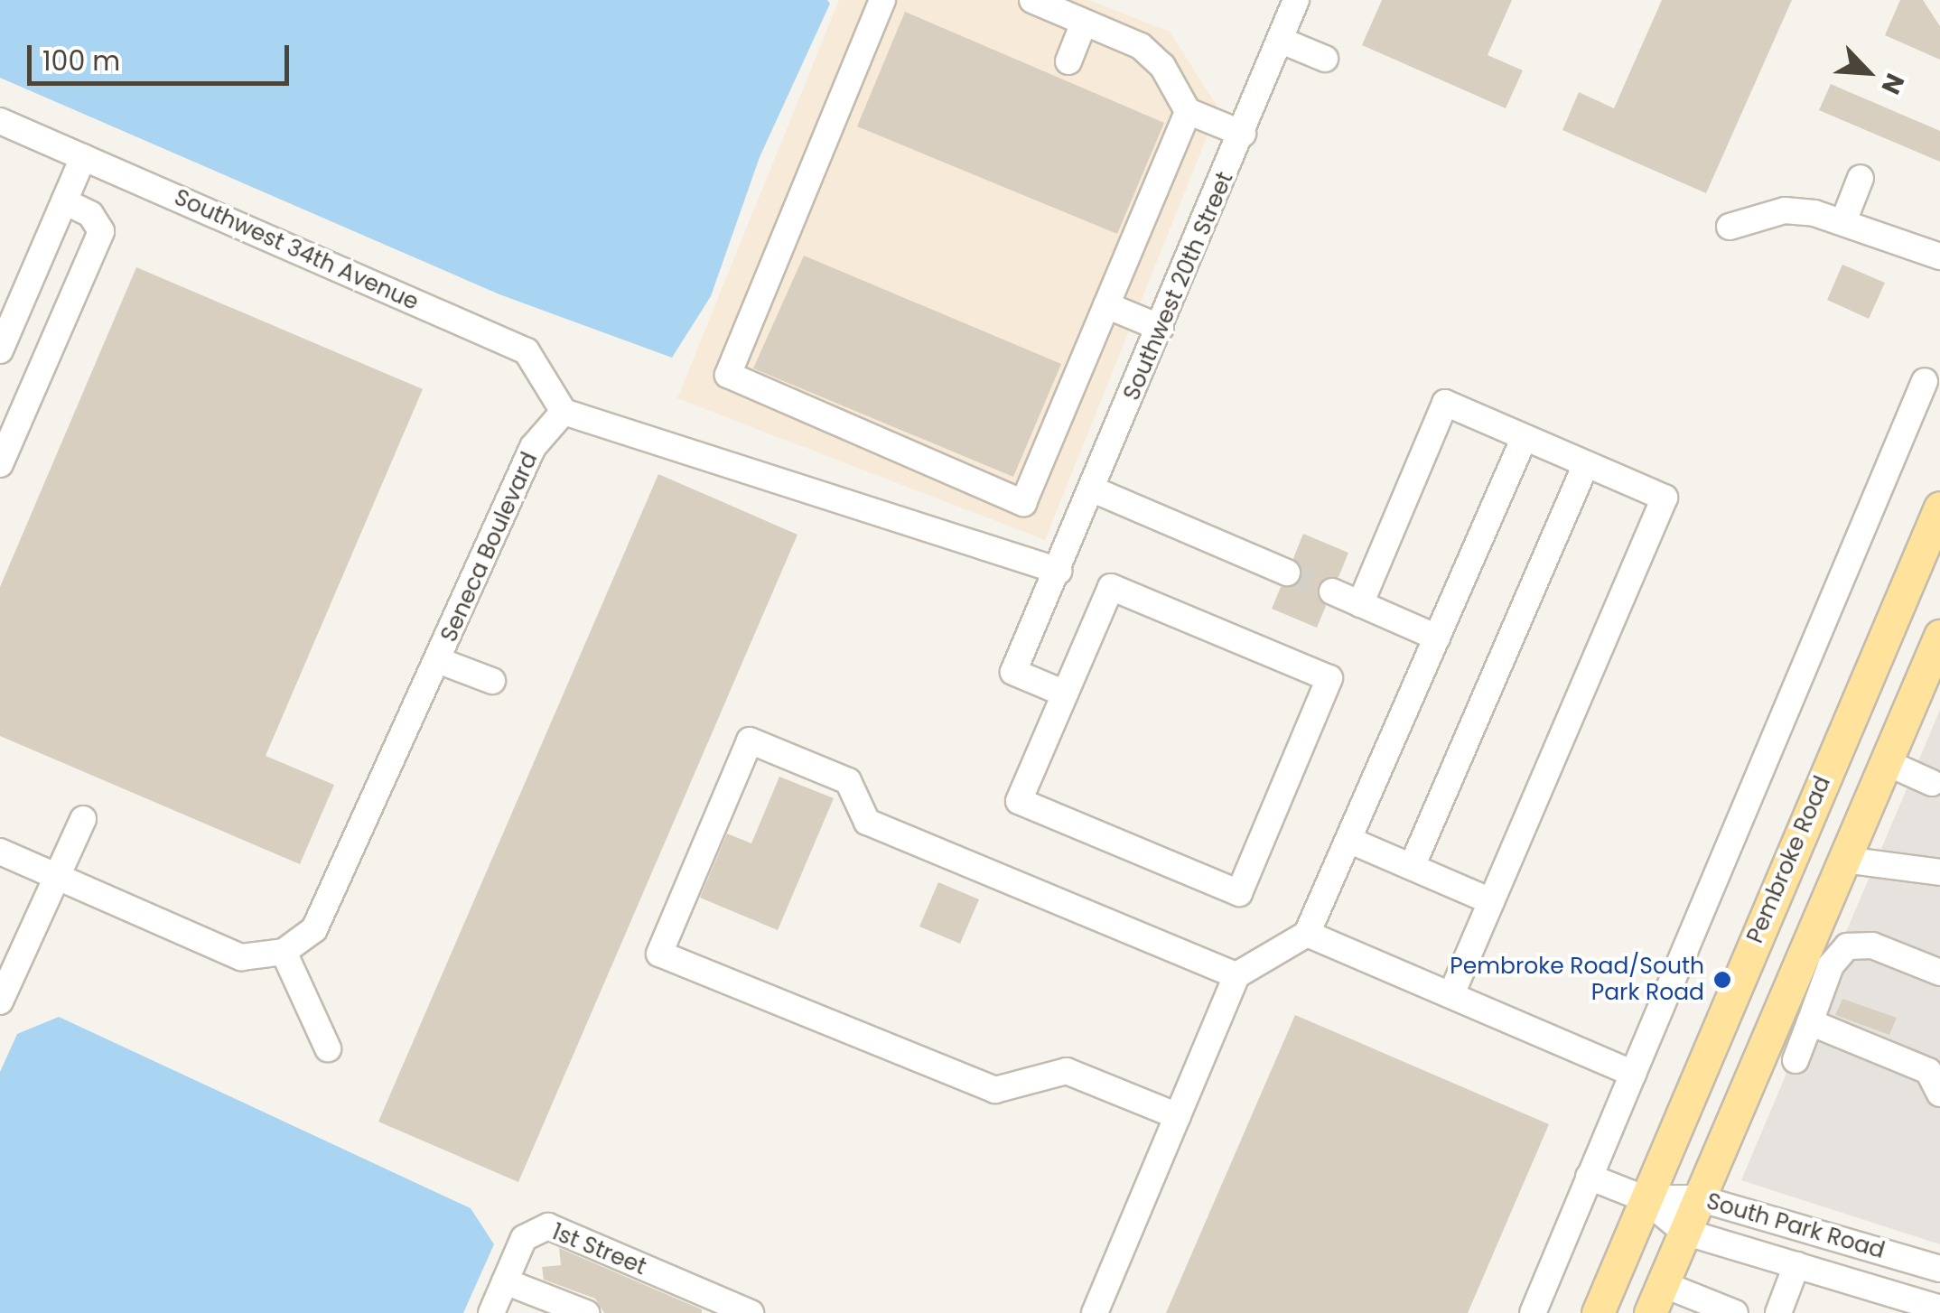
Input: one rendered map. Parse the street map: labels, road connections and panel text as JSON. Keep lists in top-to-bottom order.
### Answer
{
  "streets": {
    "main road": ["Pembroke Road"],
    "street": [
      "Southwest 34th Avenue",
      "Southwest 20th Street",
      "Seneca Boulevard",
      "South Park Road",
      "1st Street"
    ]
  },
  "crossings": [
    ["Southwest 34th Avenue", "Seneca Boulevard"],
    ["Pembroke Road", "South Park Road"]
  ],
  "places": ["Pembroke Road/South Park Road"],
  "scale_bar": "100 m",
  "north": "bottom right"
}
